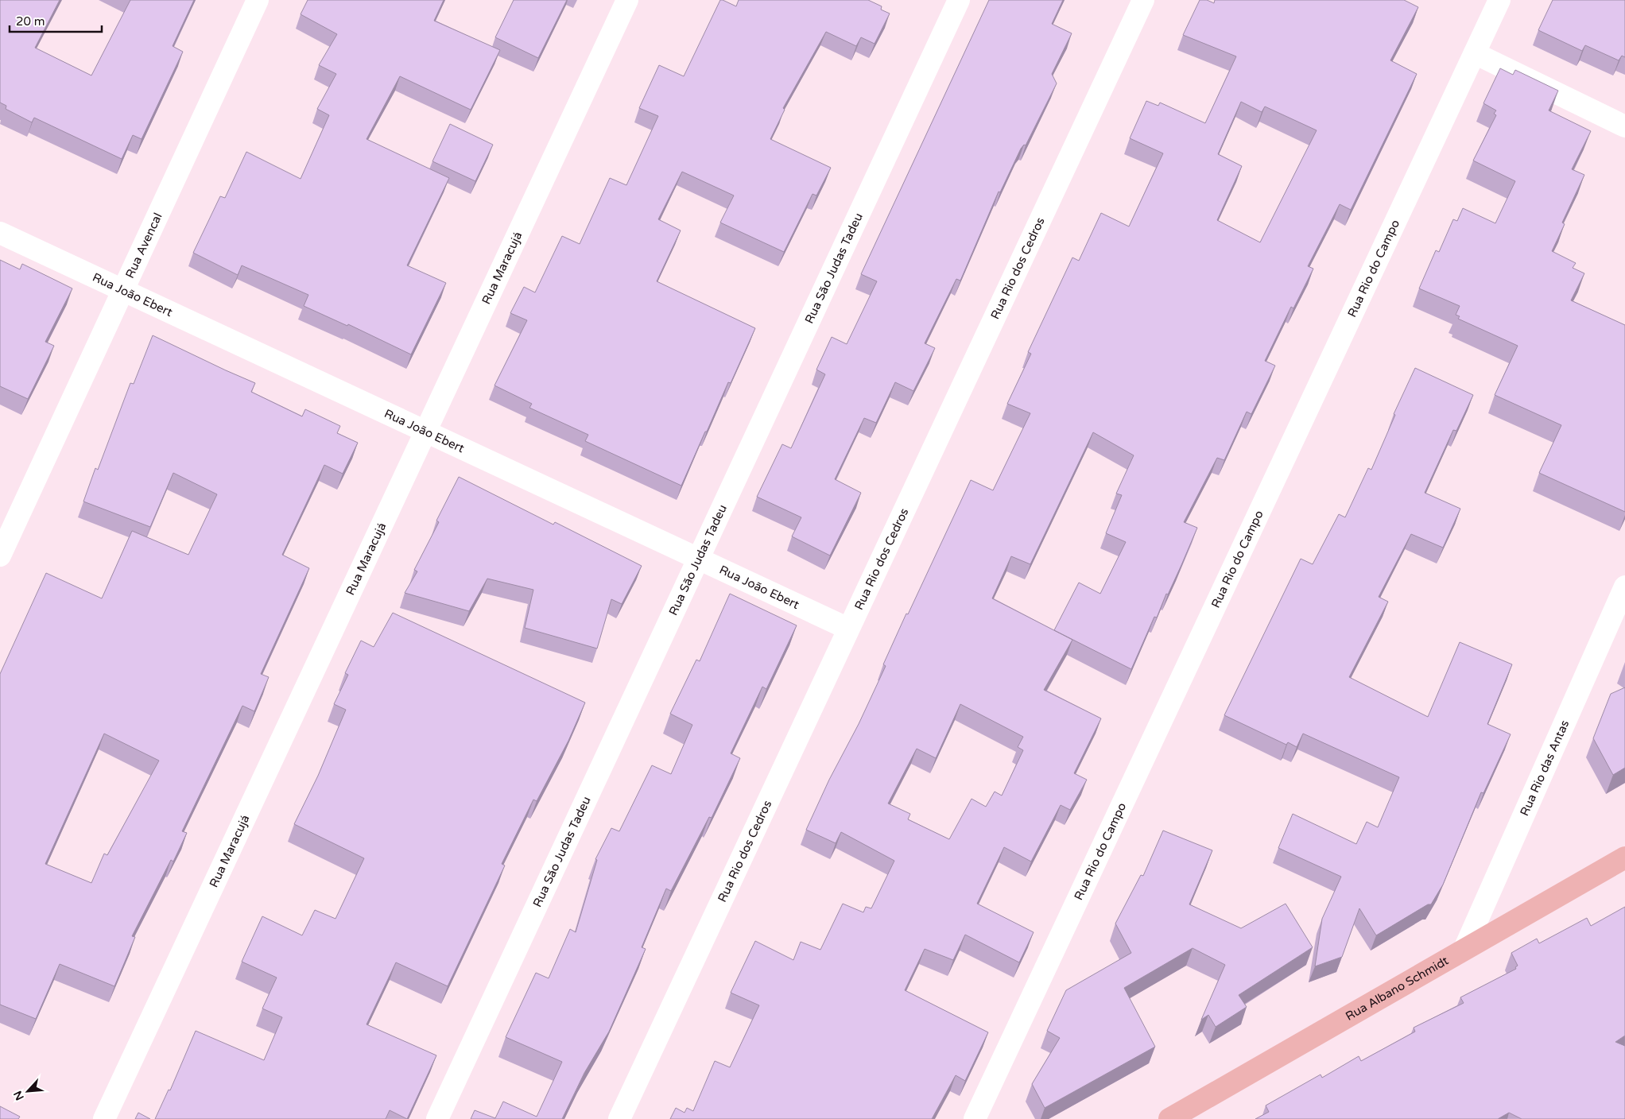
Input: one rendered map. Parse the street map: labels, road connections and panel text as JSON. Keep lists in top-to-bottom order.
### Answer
{
  "streets": {
    "main road": ["Rua Albano Schmidt"],
    "street": [
      "Rua Avencal",
      "Rua Maracujá",
      "Rua São Judas Tadeu",
      "Rua Rio dos Cedros",
      "Rua Rio do Campo",
      "Rua João Ebert",
      "Rua Rio das Antas"
    ]
  },
  "crossings": [
    ["Rua Avencal", "Rua João Ebert"],
    ["Rua Maracujá", "Rua João Ebert"],
    ["Rua São Judas Tadeu", "Rua João Ebert"],
    ["Rua Rio dos Cedros", "Rua João Ebert"],
    ["Rua Rio das Antas", "Rua Albano Schmidt"]
  ],
  "scale_bar": "20 m",
  "north": "bottom left"
}
